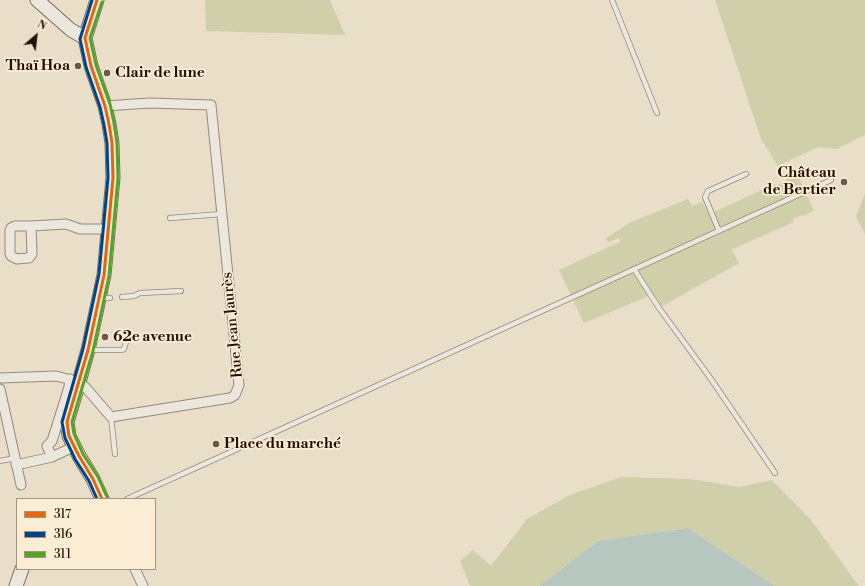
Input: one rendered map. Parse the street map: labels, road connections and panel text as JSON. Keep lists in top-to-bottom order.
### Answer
{
  "streets": {
    "street": ["Rue Jean Jaurès"]
  },
  "places": [
    "Thaï Hoa",
    "Clair de lune",
    "Château de Bertier",
    "62e avenue",
    "Place du marché"
  ],
  "lines": ["transit line 317", "transit line 316", "transit line 311"],
  "legend": ["317", "316", "311"],
  "north": "top right"
}
